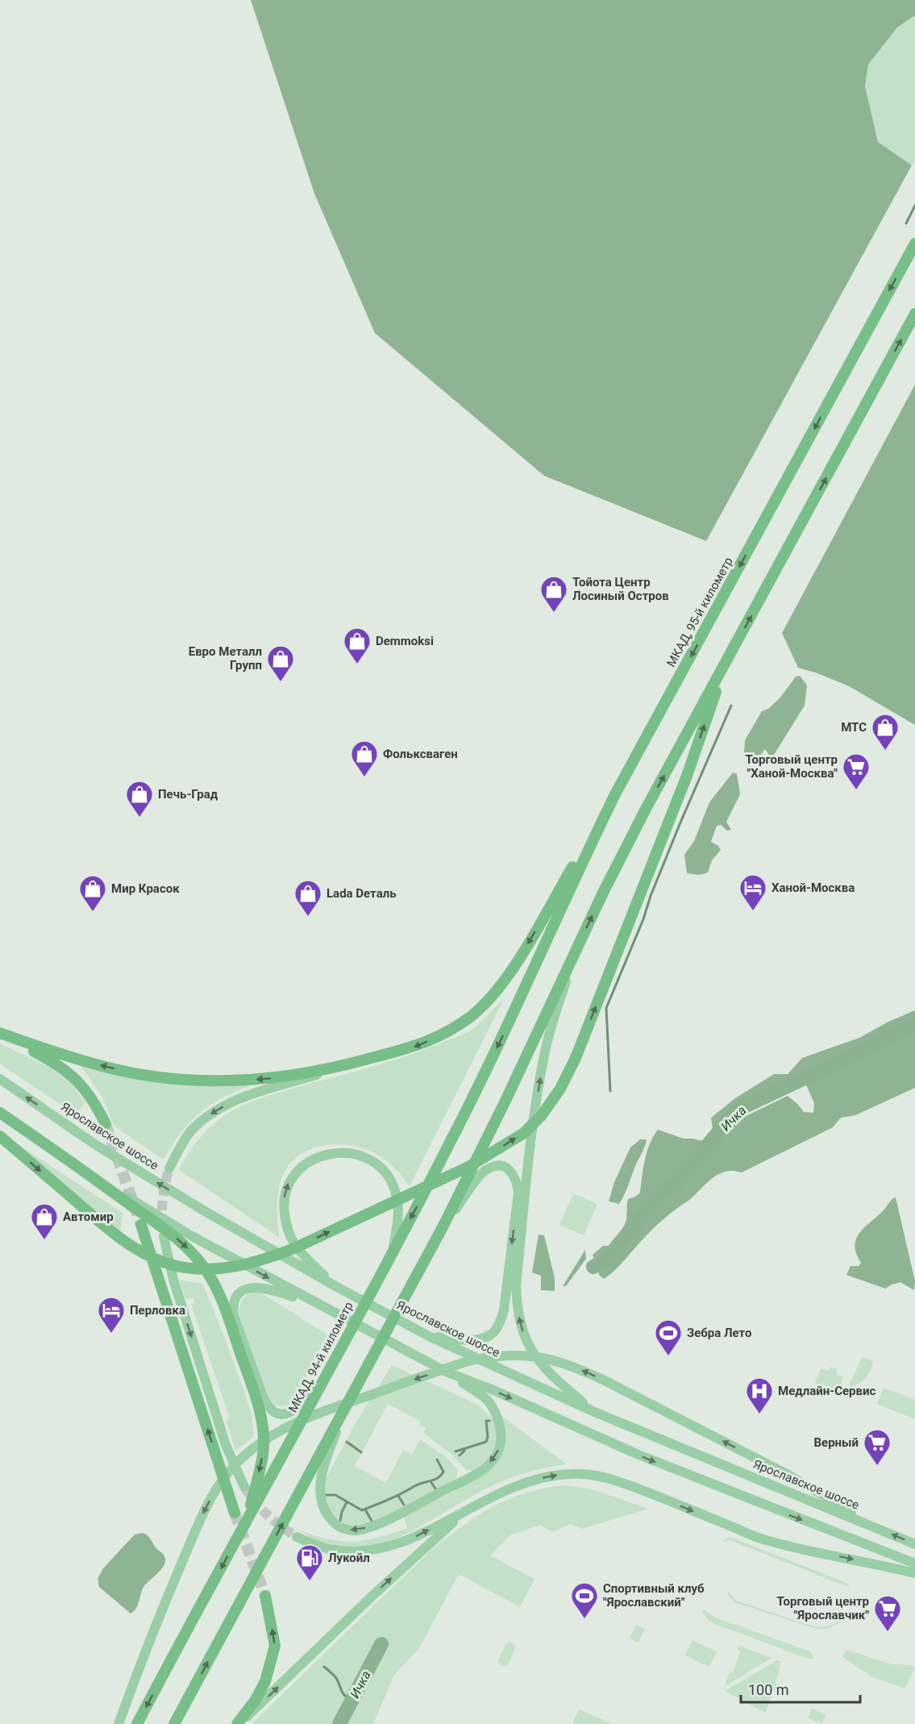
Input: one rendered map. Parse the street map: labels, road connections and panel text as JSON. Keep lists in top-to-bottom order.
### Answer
{
  "streets": {
    "highway": ["МКАД, 95-й километр", "МКАД, 94-й километр"],
    "main road": ["Ярославское шоссе"]
  },
  "crossings": [
    ["МКАД, 95-й километр", "МКАД, 94-й километр"]
  ],
  "water": ["Ичка"],
  "places": {
    "shop": [
      "Тойота Центр Лосиный Остров",
      "Demmoksi",
      "Евро Металл Групп",
      "МТС",
      "Фольксваген",
      "Печь-Град",
      "Мир Красок",
      "Lada Dеталь",
      "Автомир"
    ],
    "supermarket": ["Торговый центр \"Ханой-Москва\"", "Верный", "Торговый центр \"Ярославчик\""],
    "hotel": ["Ханой-Москва", "Перловка"],
    "sports": ["Зебра Лето", "Спортивный клуб \"Ярославский\""],
    "hospital": ["Медлайн-Сервис"],
    "fuel station": ["Лукойл"]
  },
  "scale_bar": "100 m"
}
